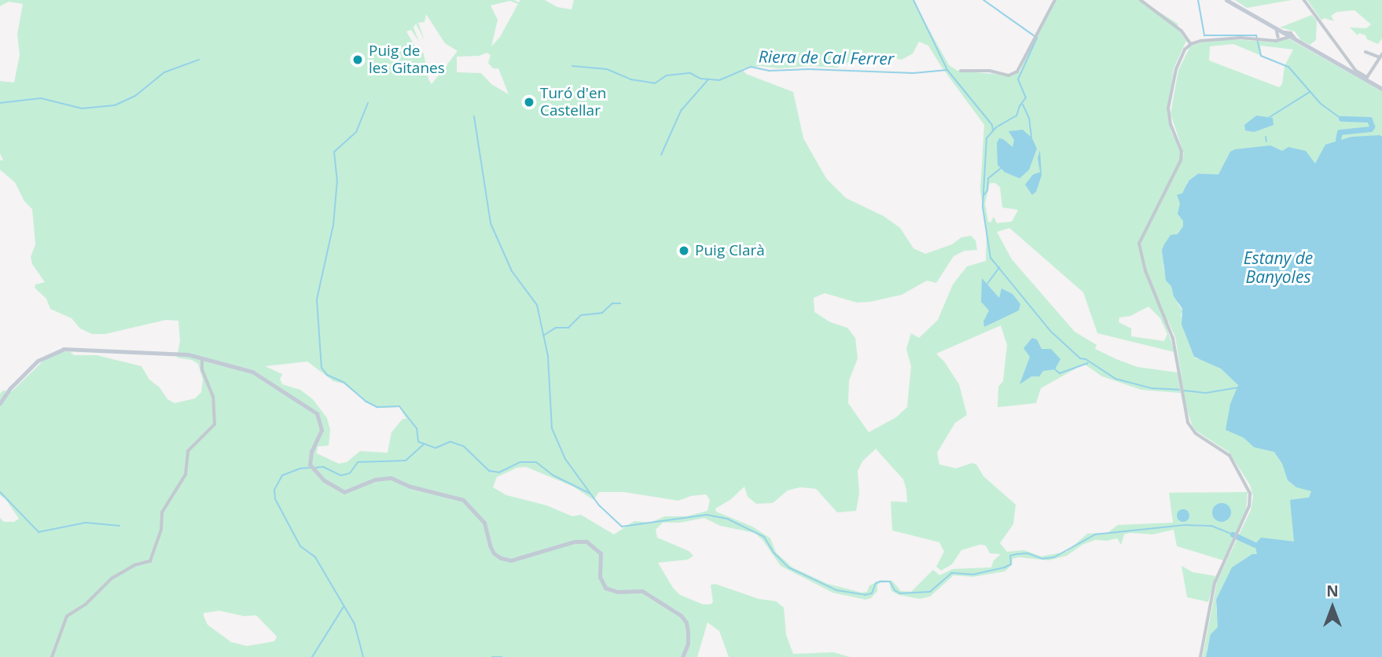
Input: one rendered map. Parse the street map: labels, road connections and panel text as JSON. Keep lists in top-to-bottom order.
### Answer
{
  "water": ["Riera de Cal Ferrer", "Estany de Banyoles"],
  "places": ["Puig de les Gitanes", "Turó d'en Castellar", "Puig Clarà"],
  "north": "top"
}
